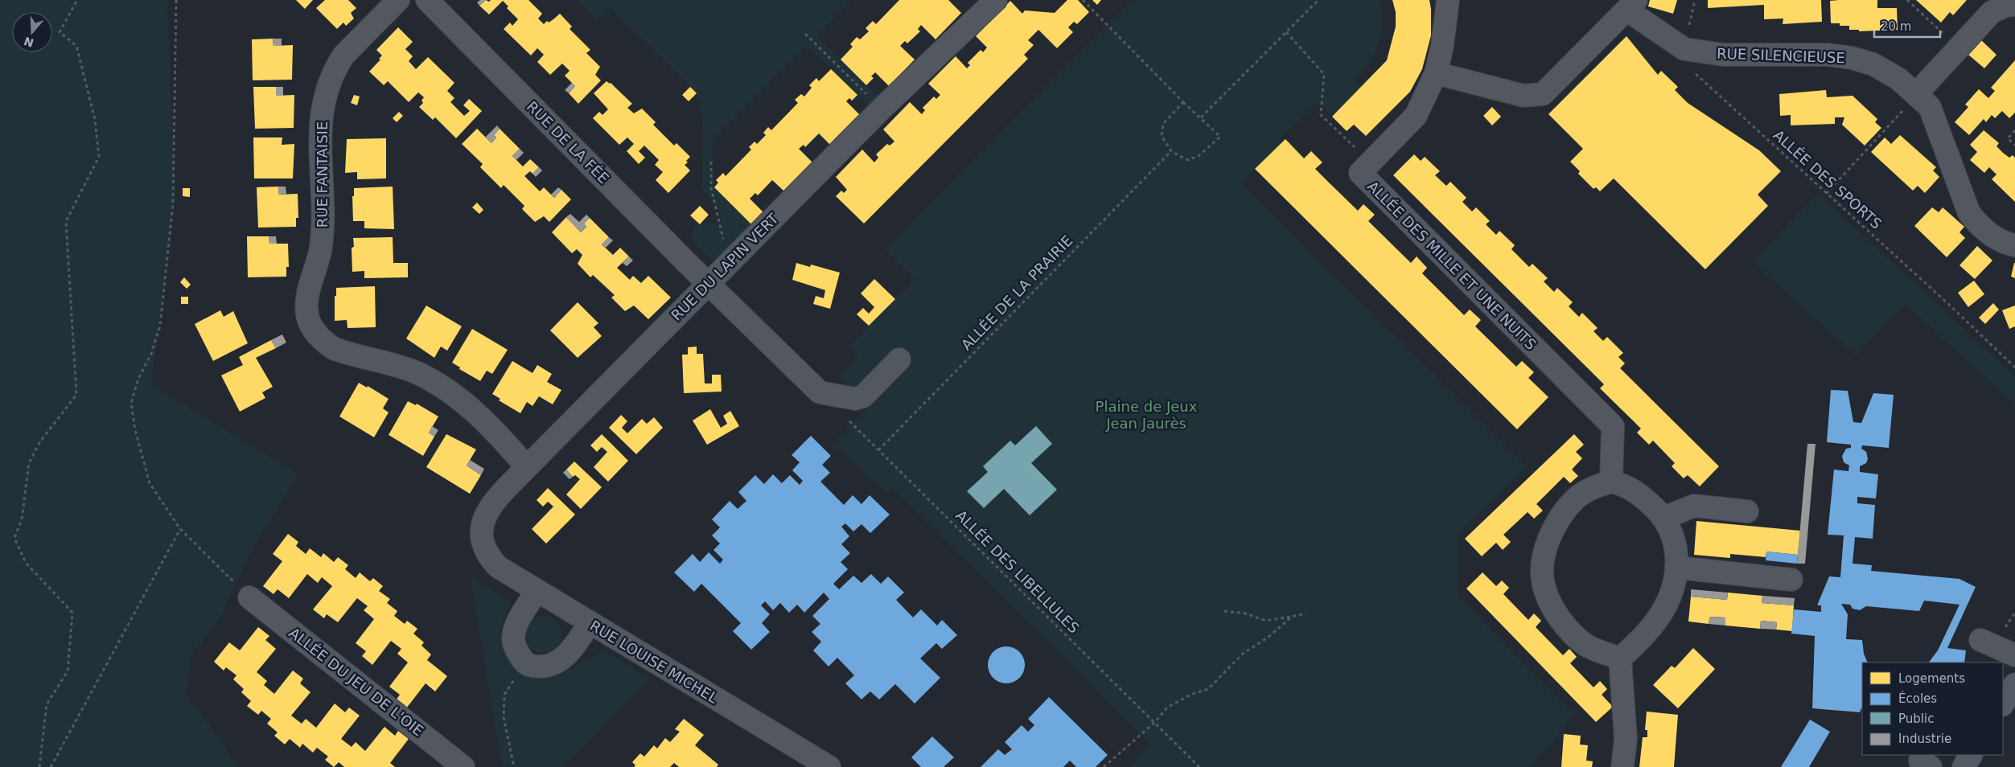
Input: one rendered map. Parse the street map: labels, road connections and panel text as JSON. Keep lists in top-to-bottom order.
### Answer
{
  "streets": {
    "street": [
      "RUE SILENCIEUSE",
      "RUE DE LA FÉE",
      "RUE FANTAISIE",
      "ALLÉE DES MILLE ET UNE NUITS",
      "RUE DU LAPIN VERT",
      "RUE LOUISE MICHEL",
      "ALLÉE DU JEU DE L'OIE"
    ],
    "path": ["ALLÉE DES SPORTS", "ALLÉE DE LA PRAIRIE", "ALLÉE DES LIBELLULES"]
  },
  "crossings": [
    ["RUE DE LA FÉE", "RUE DU LAPIN VERT"],
    ["RUE FANTAISIE", "RUE DU LAPIN VERT"],
    ["RUE DU LAPIN VERT", "RUE LOUISE MICHEL"],
    ["ALLÉE DE LA PRAIRIE", "ALLÉE DES LIBELLULES"]
  ],
  "parks": ["Plaine de Jeux Jean Jaurès"],
  "legend": [
    "Logements",
    "Écoles",
    "Public",
    "Industrie"
  ],
  "scale_bar": "20 m",
  "north": "bottom"
}
